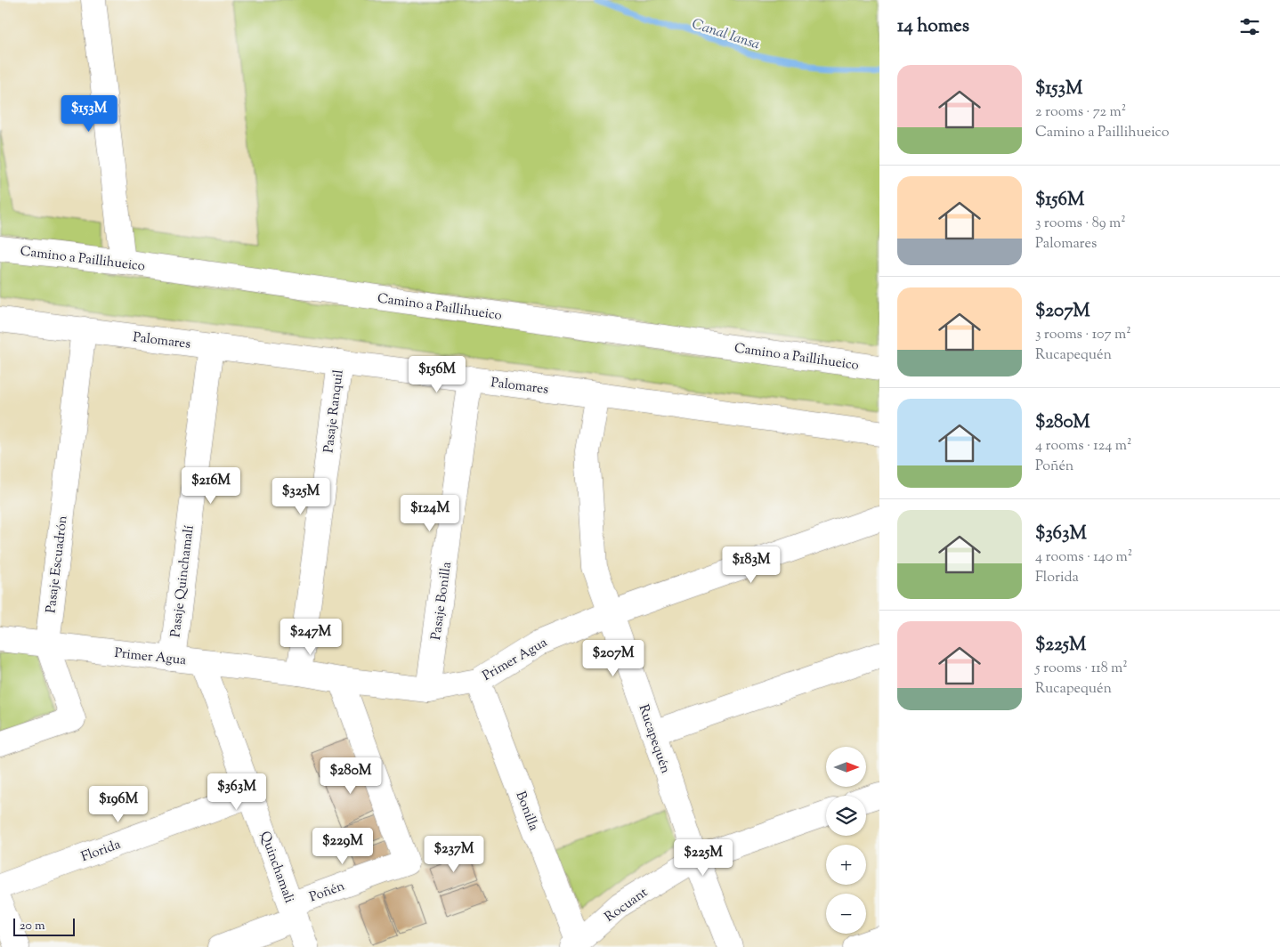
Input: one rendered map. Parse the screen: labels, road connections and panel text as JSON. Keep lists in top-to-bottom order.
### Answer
{
  "streets": {
    "street": [
      "Camino a Paillihueico",
      "Palomares",
      "Pasaje Ranquil",
      "Pasaje Escuadrón",
      "Pasaje Quinchamalí",
      "Pasaje Bonilla",
      "Primer Agua",
      "Rucapequén",
      "Bonilla",
      "Florida",
      "Quinchamali",
      "Poñén",
      "Rocuant"
    ]
  },
  "crossings": [
    ["Palomares", "Pasaje Ranquil"],
    ["Palomares", "Pasaje Escuadrón"],
    ["Palomares", "Pasaje Quinchamalí"],
    ["Palomares", "Pasaje Bonilla"],
    ["Palomares", "Rucapequén"],
    ["Pasaje Ranquil", "Primer Agua"],
    ["Pasaje Escuadrón", "Primer Agua"],
    ["Pasaje Quinchamalí", "Primer Agua"],
    ["Pasaje Bonilla", "Primer Agua"],
    ["Primer Agua", "Rucapequén"],
    ["Primer Agua", "Bonilla"],
    ["Primer Agua", "Quinchamali"],
    ["Primer Agua", "Poñén"],
    ["Rucapequén", "Rocuant"],
    ["Bonilla", "Rocuant"],
    ["Florida", "Quinchamali"],
    ["Quinchamali", "Poñén"]
  ],
  "water": ["Canal Iansa"],
  "scale_bar": "20 m",
  "north": "right",
  "page": {
    "heading": "14 homes",
    "list": [
      {
        "name": "$153M",
        "note": "2 rooms · 72 m² · Camino a Paillihueico"
      },
      {
        "name": "$156M",
        "note": "3 rooms · 89 m² · Palomares"
      },
      {
        "name": "$207M",
        "note": "3 rooms · 107 m² · Rucapequén"
      },
      {
        "name": "$280M",
        "note": "4 rooms · 124 m² · Poñén"
      },
      {
        "name": "$363M",
        "note": "4 rooms · 140 m² · Florida"
      },
      {
        "name": "$225M",
        "note": "5 rooms · 118 m² · Rucapequén"
      }
    ],
    "price": [
      "$153M",
      "$156M",
      "$216M",
      "$325M",
      "$124M",
      "$183M",
      "$247M",
      "$207M",
      "$280M",
      "$363M",
      "$196M",
      "$229M",
      "$237M",
      "$225M"
    ],
    "map_buttons": ["+", "−"],
    "scale": "20 m"
  }
}
